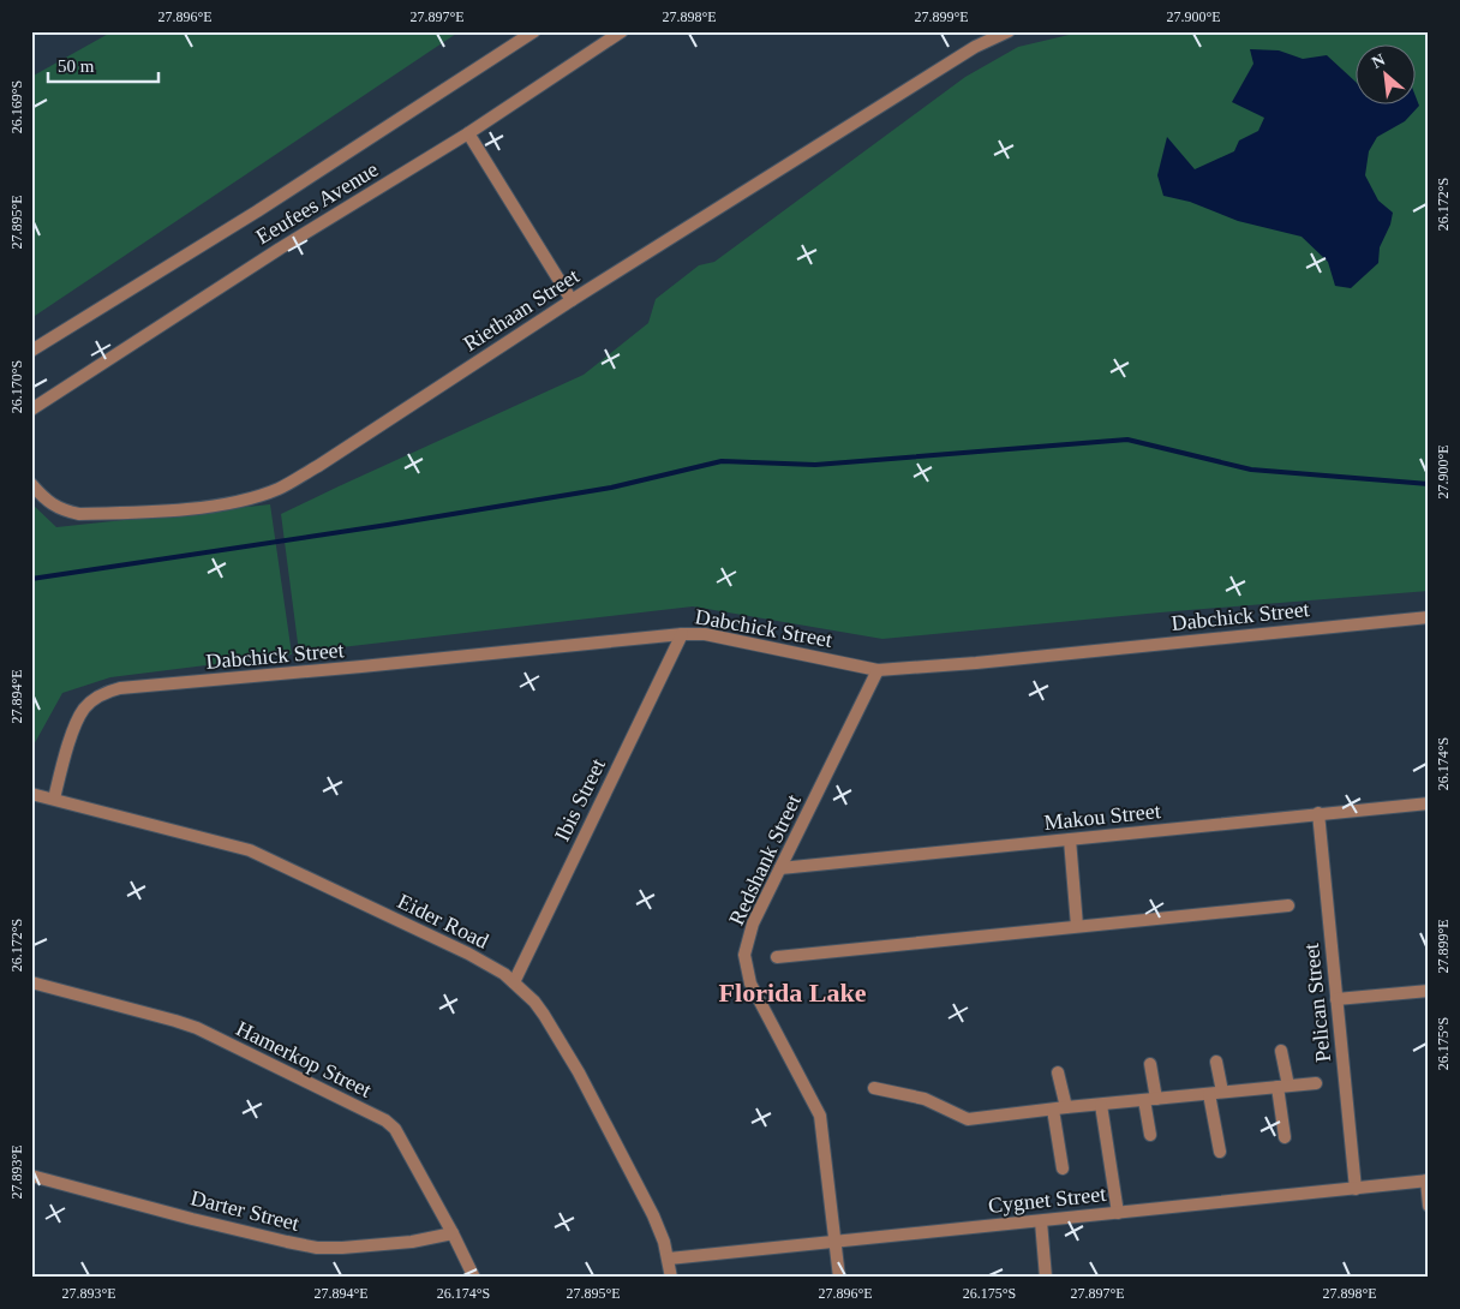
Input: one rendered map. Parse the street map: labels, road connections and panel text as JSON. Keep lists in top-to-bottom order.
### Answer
{
  "streets": {
    "street": [
      "Eeufees Avenue",
      "Riethaan Street",
      "Dabchick Street",
      "Ibis Street",
      "Makou Street",
      "Redshank Street",
      "Eider Road",
      "Pelican Street",
      "Hamerkop Street",
      "Cygnet Street",
      "Darter Street"
    ]
  },
  "crossings": [
    ["Dabchick Street", "Ibis Street"],
    ["Dabchick Street", "Redshank Street"],
    ["Dabchick Street", "Eider Road"],
    ["Ibis Street", "Eider Road"],
    ["Makou Street", "Redshank Street"],
    ["Makou Street", "Pelican Street"],
    ["Redshank Street", "Cygnet Street"],
    ["Eider Road", "Cygnet Street"],
    ["Pelican Street", "Cygnet Street"],
    ["Hamerkop Street", "Darter Street"]
  ],
  "districts": ["Florida Lake"],
  "scale_bar": "50 m",
  "north": "top left",
  "coordinates": [
    "27.896°E",
    "27.897°E",
    "27.898°E",
    "27.899°E",
    "27.900°E",
    "26.169°S",
    "26.172°S",
    "27.895°E",
    "26.170°S",
    "27.894°E",
    "26.174°S",
    "26.175°S",
    "27.893°E"
  ]
}
